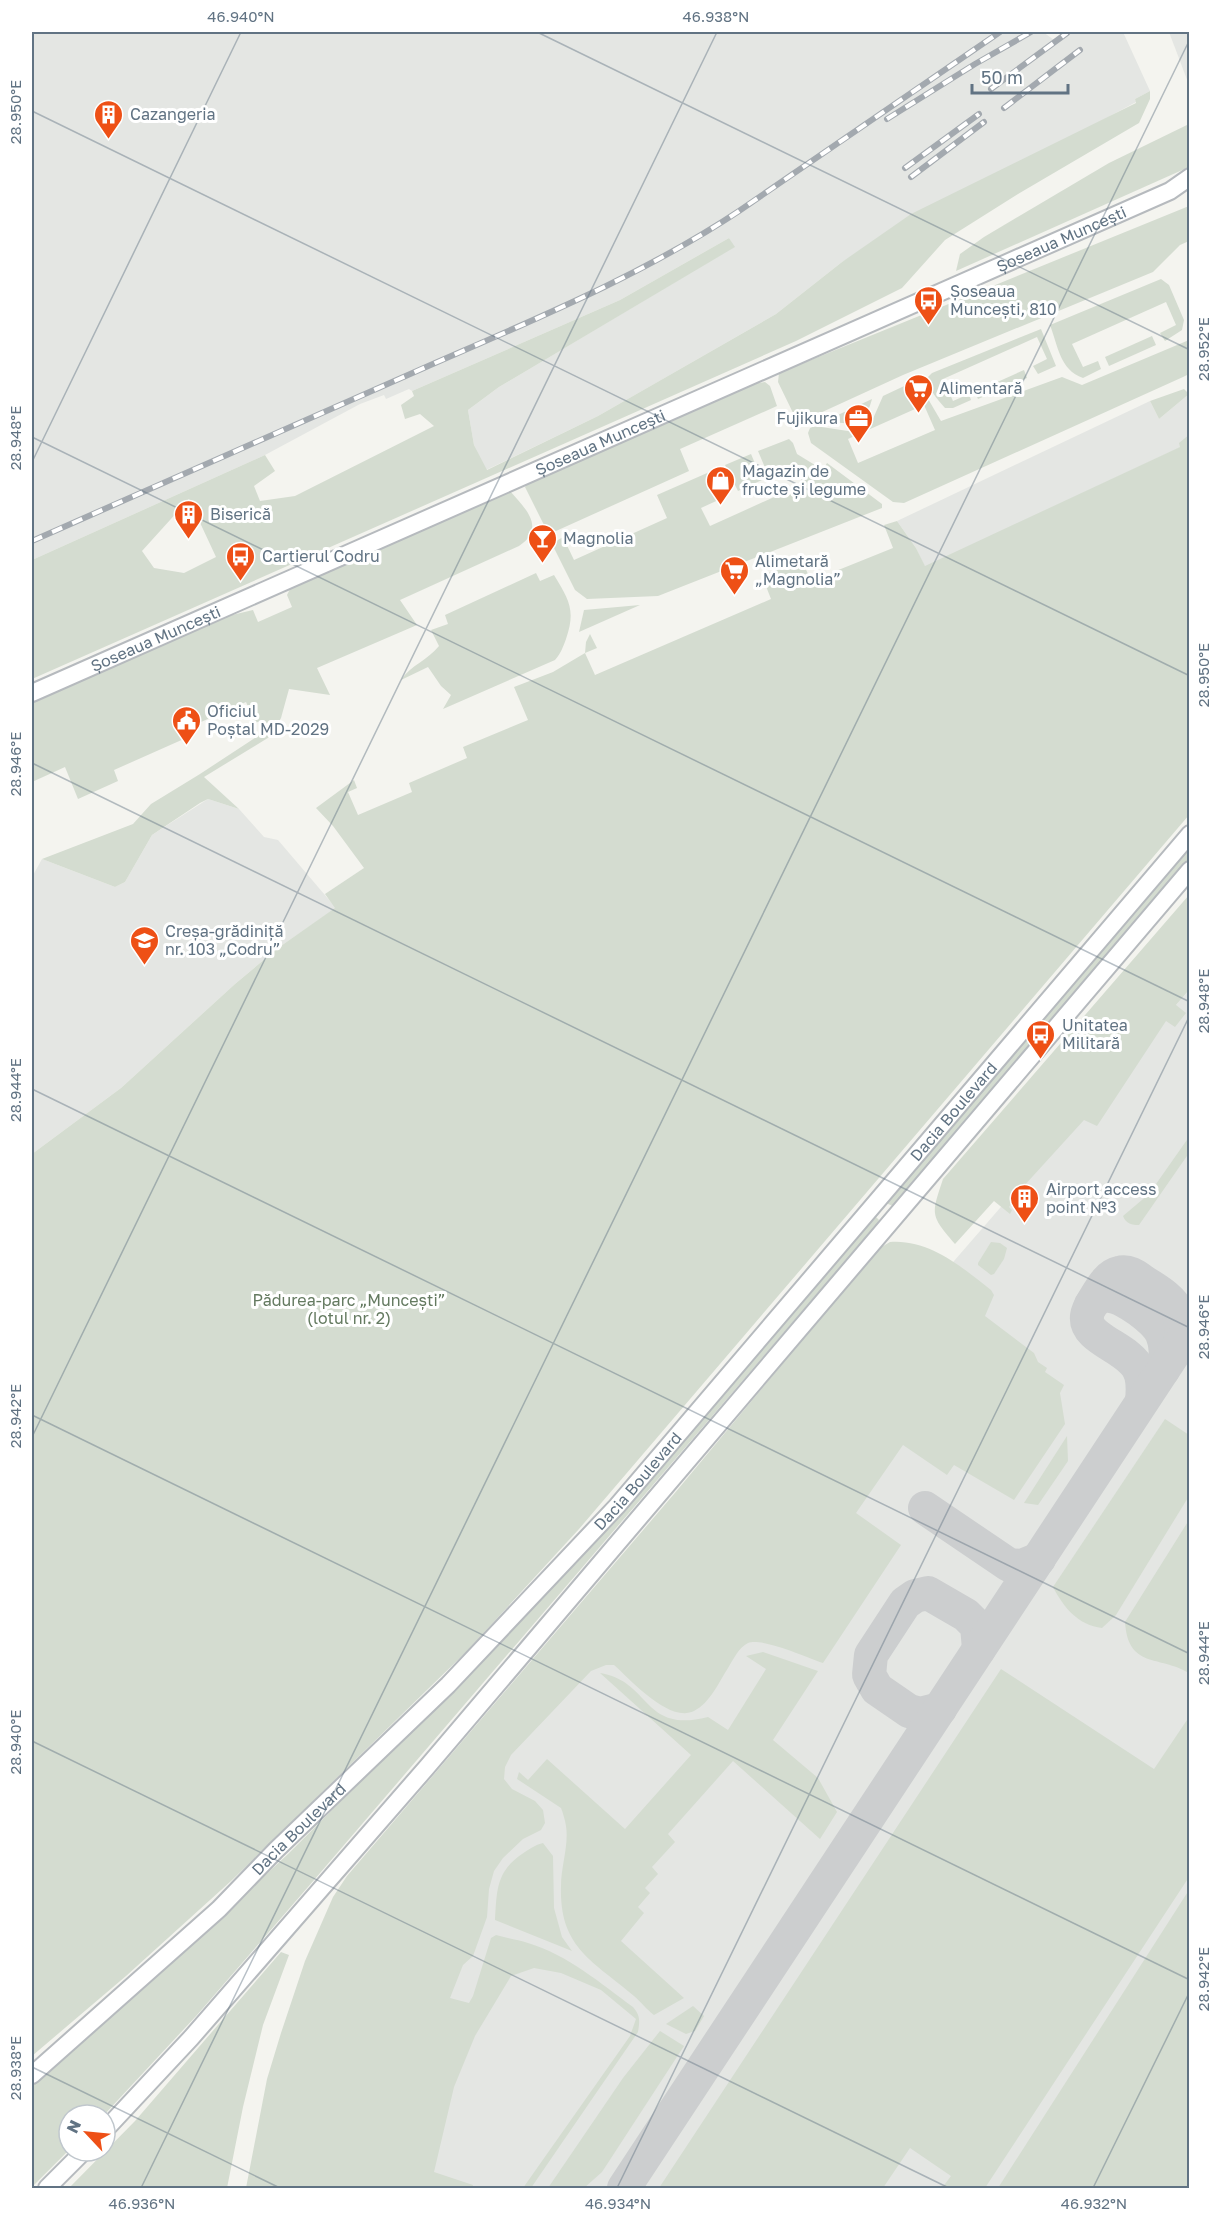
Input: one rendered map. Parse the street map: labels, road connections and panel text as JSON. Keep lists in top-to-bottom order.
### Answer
{
  "streets": {
    "main road": ["Șoseaua Muncești", "Dacia Boulevard"]
  },
  "parks": ["Pădurea-parc „Muncești” (lotul nr. 2)"],
  "places": {
    "building": ["Cazangeria", "Biserică", "Airport access point №3"],
    "bus stop": ["Șoseaua Muncești, 810", "Cartierul Codru", "Unitatea Militară"],
    "supermarket": ["Alimentară", "Alimetară „Magnolia”"],
    "office": ["Fujikura"],
    "shop": ["Magazin de fructe și legume"],
    "bar": ["Magnolia"],
    "public building": ["Oficiul Poștal MD-2029"],
    "school or university": ["Creșa-grădiniță nr. 103 „Codru”"]
  },
  "scale_bar": "50 m",
  "north": "top left",
  "coordinates": [
    "46.940°N",
    "46.938°N",
    "28.950°E",
    "28.952°E",
    "28.948°E",
    "28.946°E",
    "28.944°E",
    "28.942°E",
    "28.940°E",
    "28.938°E",
    "46.936°N",
    "46.934°N",
    "46.932°N"
  ]
}
